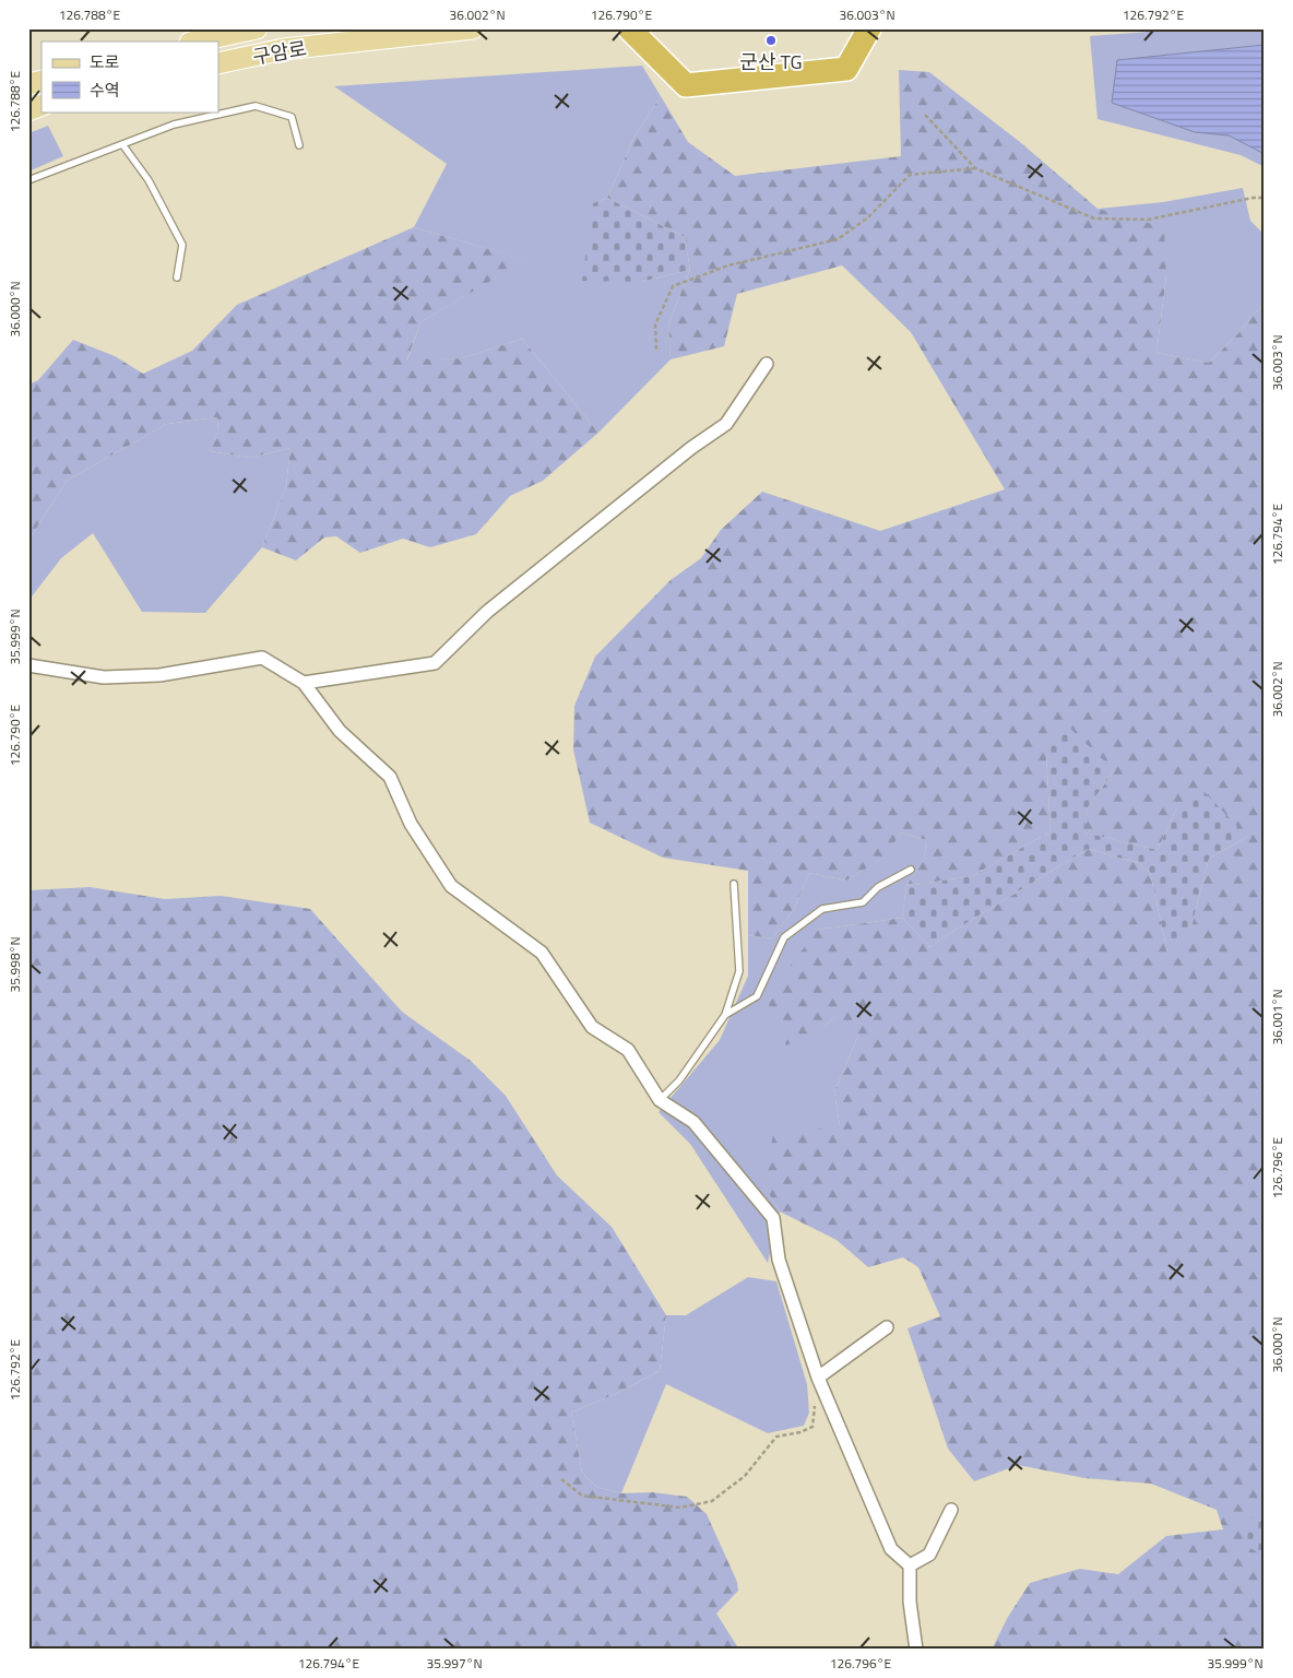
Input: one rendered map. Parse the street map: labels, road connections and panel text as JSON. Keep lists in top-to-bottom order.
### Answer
{
  "streets": {
    "main road": ["구암로"]
  },
  "places": ["군산 TG"],
  "legend": ["도로", "수역"],
  "coordinates": [
    "126.788°E",
    "36.002°N",
    "126.790°E",
    "36.003°N",
    "126.792°E",
    "36.000°N",
    "126.794°E",
    "35.999°N",
    "35.998°N",
    "36.001°N",
    "126.796°E",
    "35.997°N"
  ]
}
